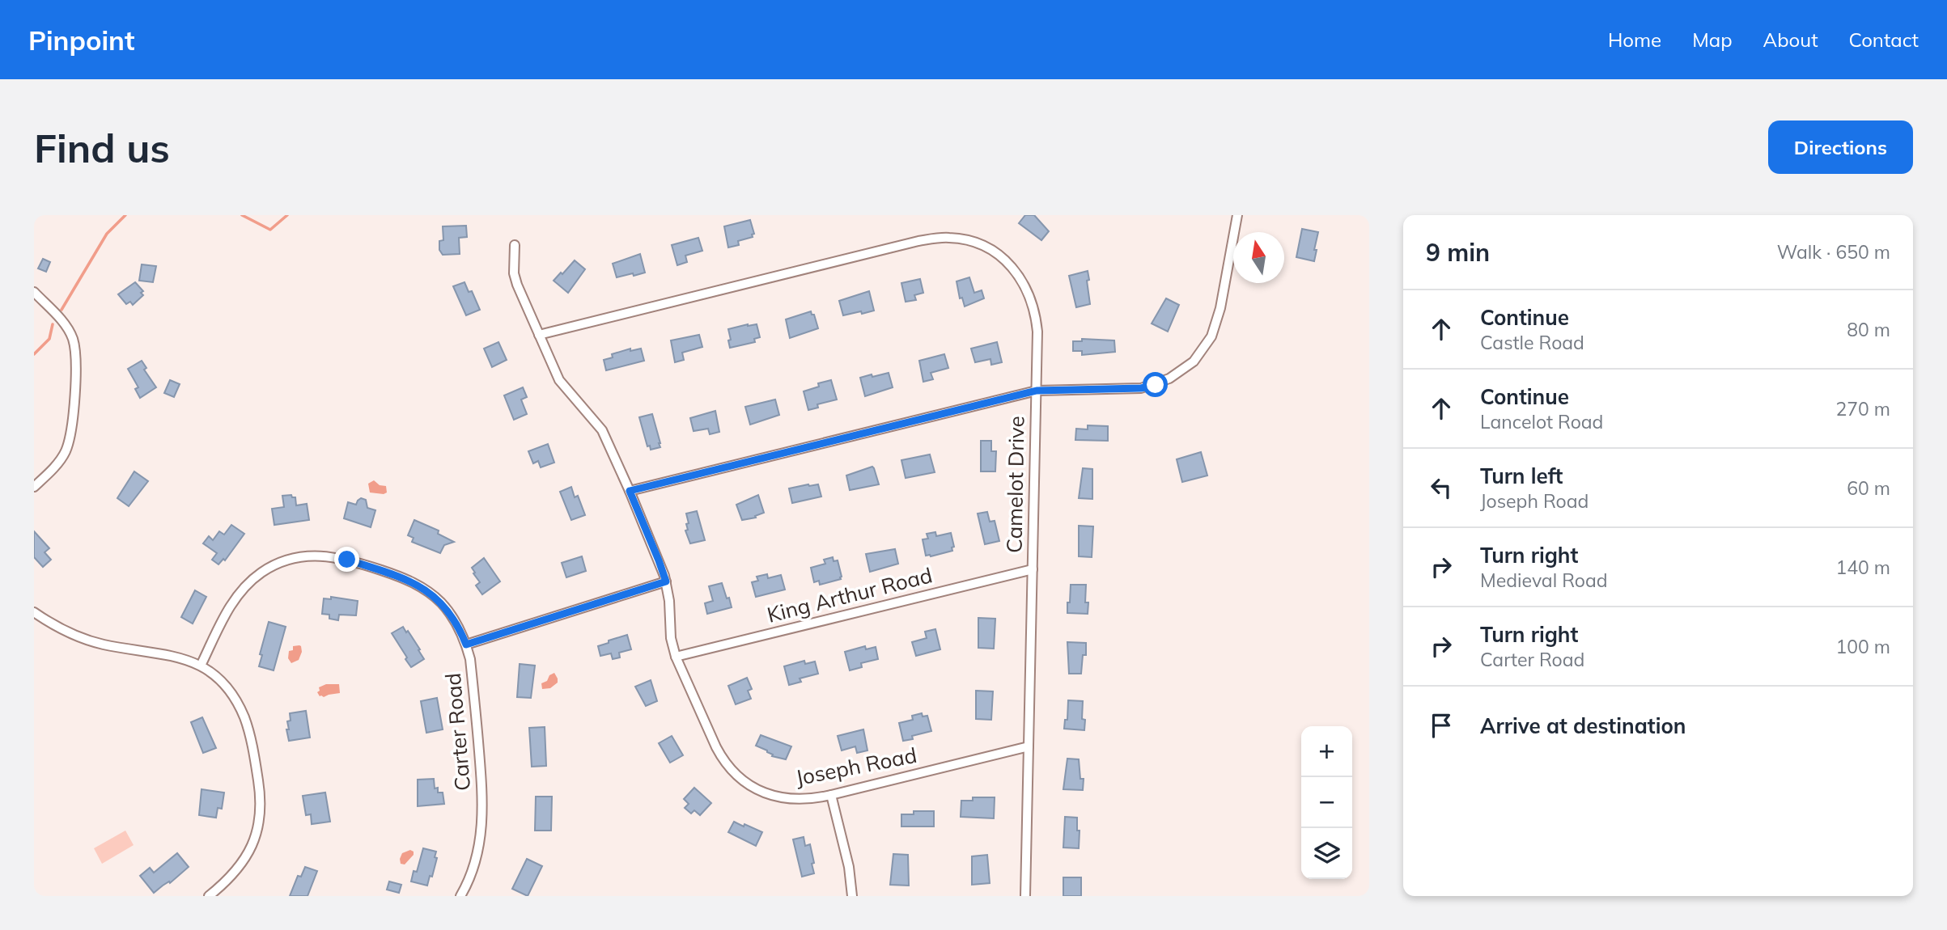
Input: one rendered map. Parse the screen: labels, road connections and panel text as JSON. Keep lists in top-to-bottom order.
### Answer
{
  "streets": {
    "street": [
      "Camelot Drive",
      "King Arthur Road",
      "Carter Road",
      "Joseph Road"
    ]
  },
  "crossings": [
    ["Camelot Drive", "King Arthur Road"],
    ["Camelot Drive", "Joseph Road"],
    ["King Arthur Road", "Joseph Road"]
  ],
  "north": "top",
  "page": {
    "header": "Pinpoint",
    "nav": [
      "Home",
      "Map",
      "About",
      "Contact"
    ],
    "buttons": "Directions",
    "title": "Find us",
    "heading": ["9 min", "Walk · 650 m"],
    "list": [
      ["Continue", "Castle Road", "80 m"],
      ["Continue", "Lancelot Road", "270 m"],
      ["Turn left", "Joseph Road", "60 m"],
      ["Turn right", "Medieval Road", "140 m"],
      ["Turn right", "Carter Road", "100 m"],
      "Arrive at destination"
    ],
    "map_buttons": ["+", "−"]
  }
}
